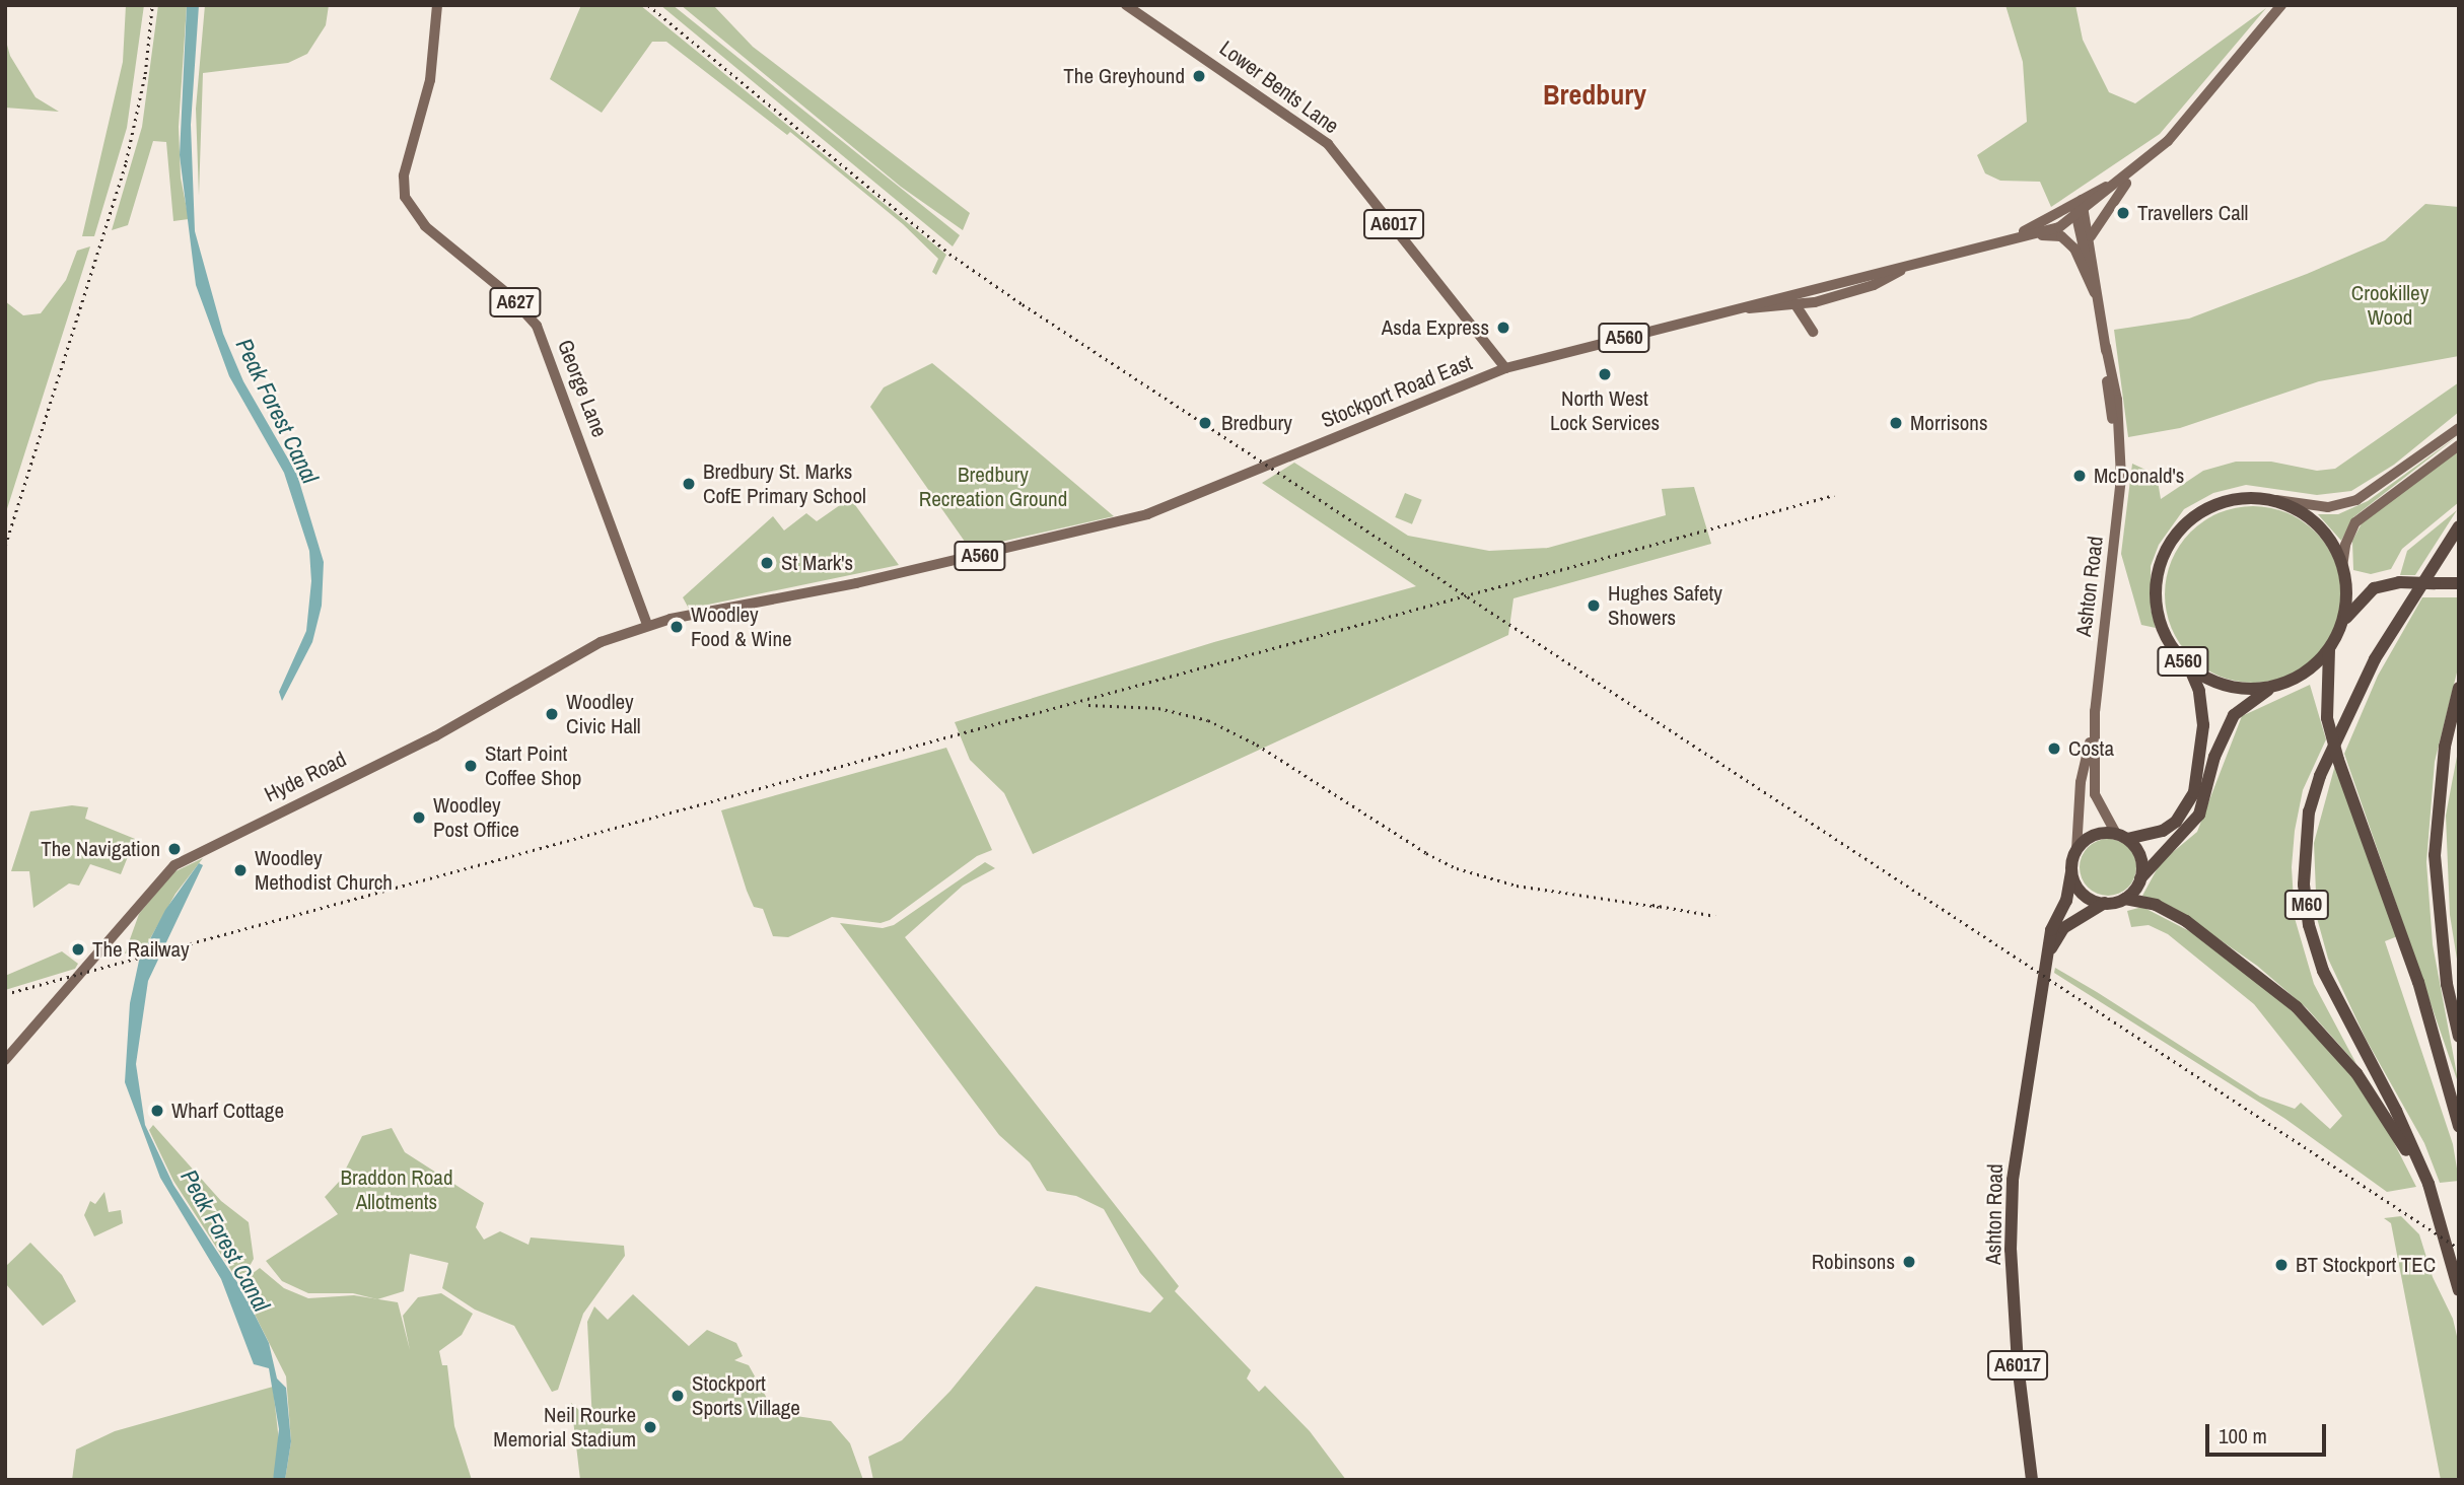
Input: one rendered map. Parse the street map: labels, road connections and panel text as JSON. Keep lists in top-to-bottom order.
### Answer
{
  "streets": {
    "highway": [
      "A6017",
      "A560",
      "Ashton Road",
      "M60"
    ],
    "main road": [
      "Lower Bents Lane",
      "A627",
      "George Lane",
      "Stockport Road East",
      "Hyde Road"
    ]
  },
  "crossings": [
    ["Lower Bents Lane", "A560"],
    ["Lower Bents Lane", "Stockport Road East"],
    ["A560", "Stockport Road East"],
    ["A560", "Ashton Road"],
    ["A560", "M60"],
    ["George Lane", "Hyde Road"],
    ["Stockport Road East", "Hyde Road"],
    ["Ashton Road", "M60"]
  ],
  "districts": ["Bredbury"],
  "water": ["Peak Forest Canal"],
  "parks": ["Crookilley Wood", "Bredbury Recreation Ground", "Braddon Road Allotments"],
  "places": [
    "The Greyhound",
    "Travellers Call",
    "Asda Express",
    "North West Lock Services",
    "Bredbury",
    "Morrisons",
    "McDonald's",
    "Bredbury St. Marks CofE Primary School",
    "St Mark's",
    "Hughes Safety Showers",
    "Woodley Food & Wine",
    "Woodley Civic Hall",
    "Costa",
    "Start Point Coffee Shop",
    "Woodley Post Office",
    "The Navigation",
    "Woodley Methodist Church",
    "The Railway",
    "Wharf Cottage",
    "Robinsons",
    "BT Stockport TEC",
    "Stockport Sports Village",
    "Neil Rourke Memorial Stadium"
  ],
  "scale_bar": "100 m"
}
